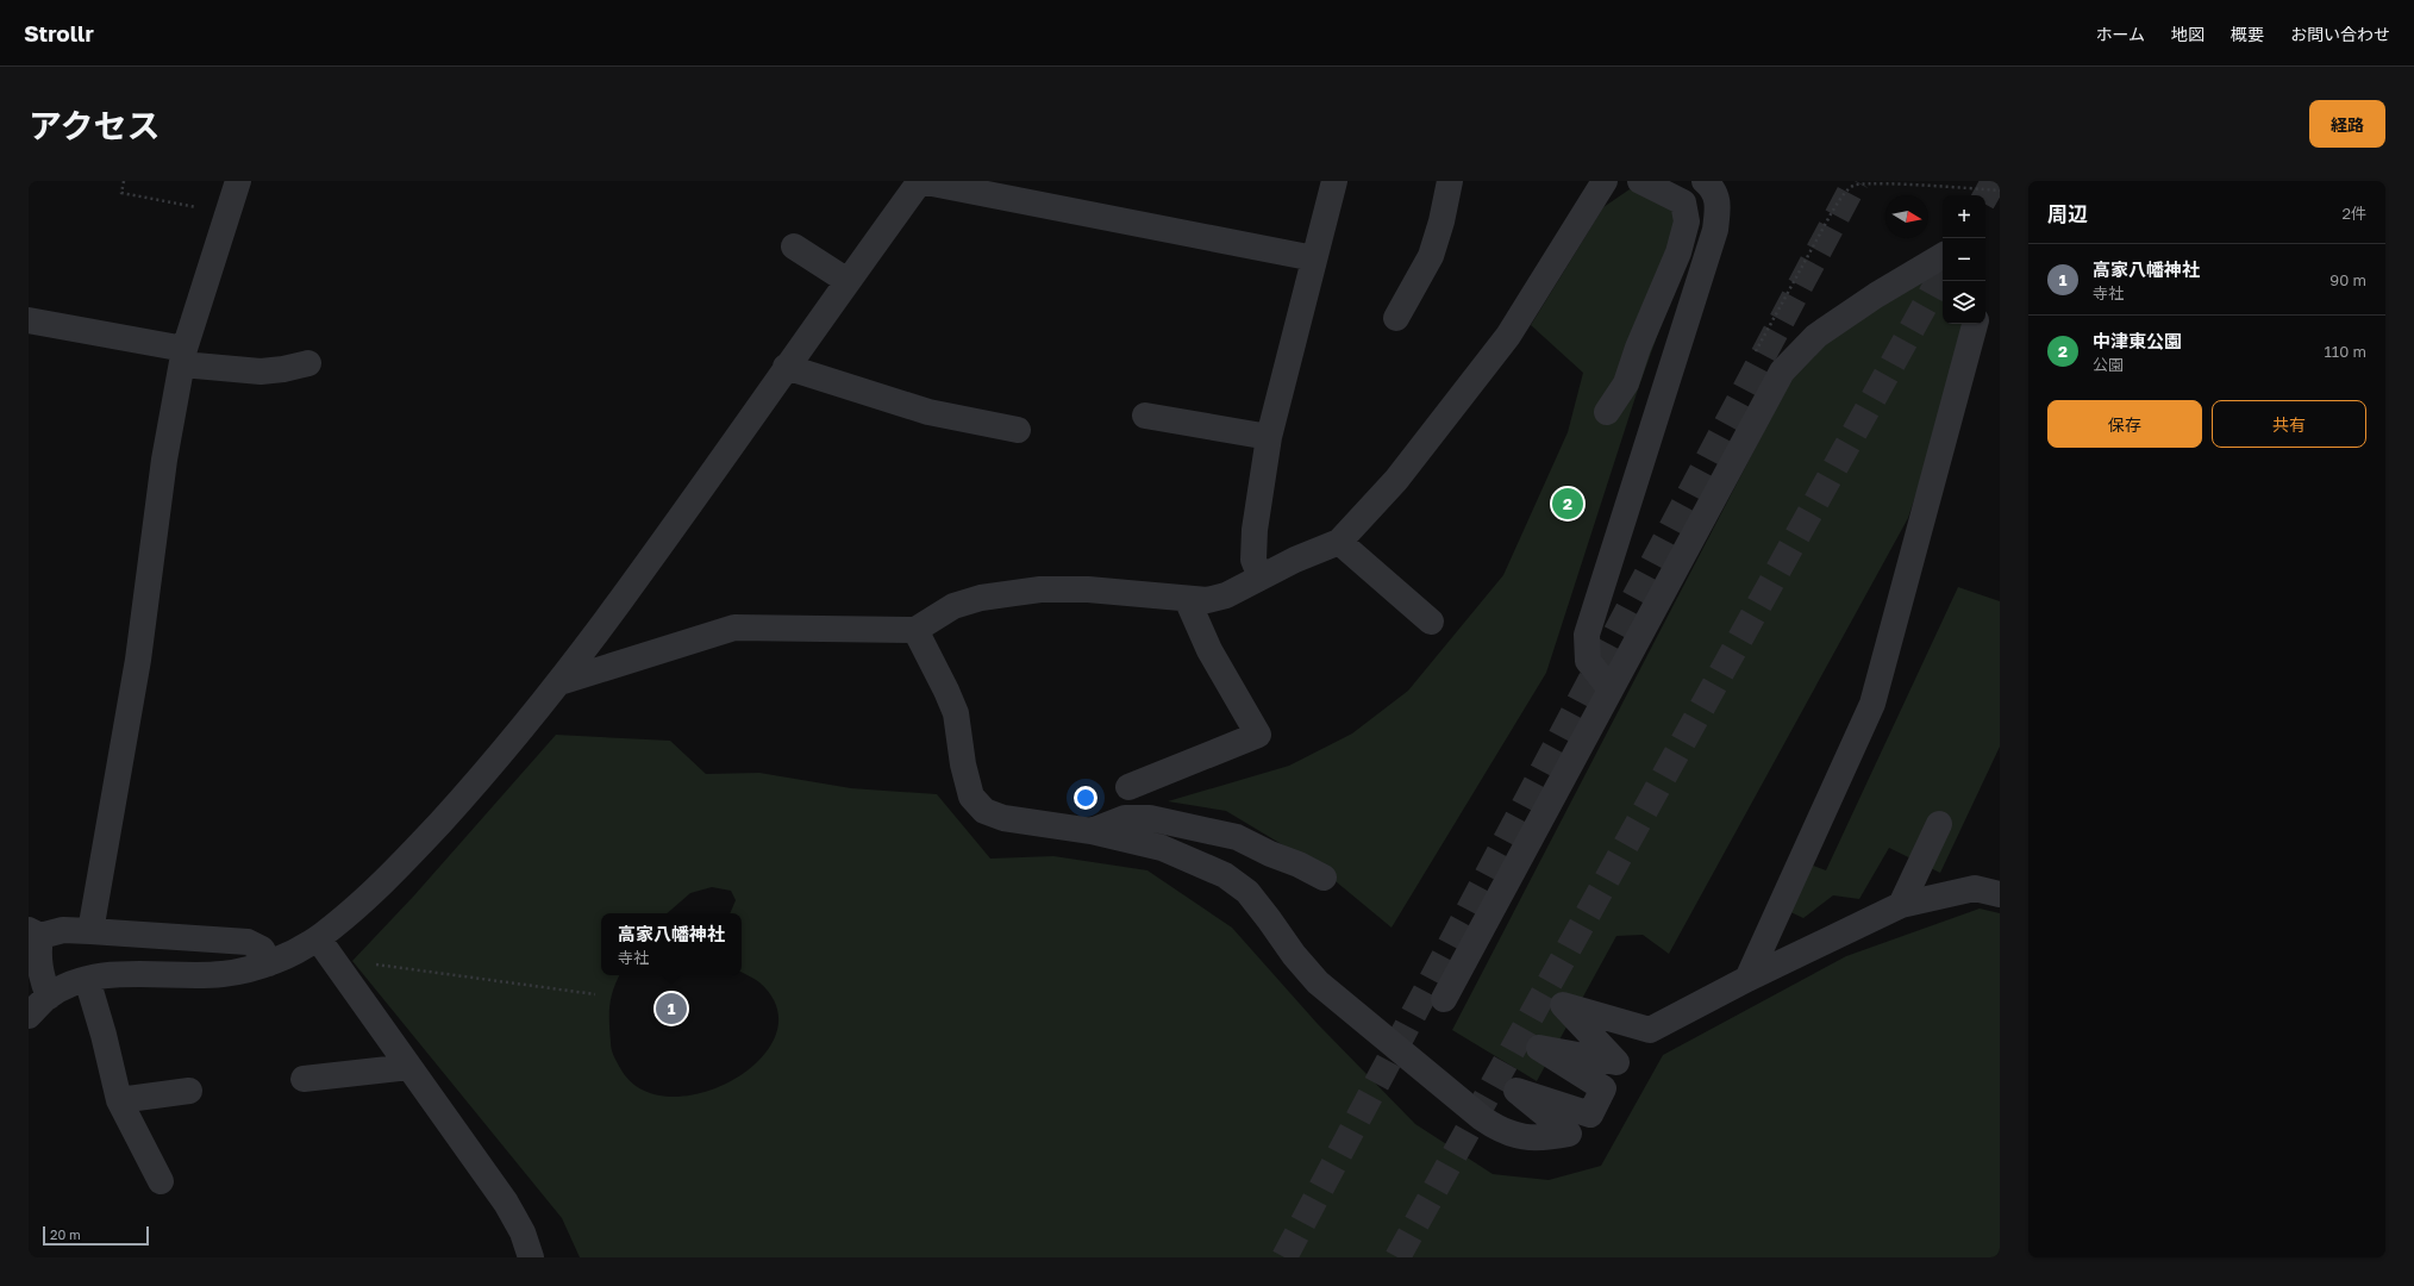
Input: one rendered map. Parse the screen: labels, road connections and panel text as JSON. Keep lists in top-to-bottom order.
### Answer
{
  "scale_bar": "20 m",
  "north": "right",
  "page": {
    "header": "Strollr",
    "nav": [
      "ホーム",
      "地図",
      "概要",
      "お問い合わせ"
    ],
    "title": "アクセス",
    "buttons": [
      "経路",
      ["保存", "共有"]
    ],
    "heading": ["周辺", "2件"],
    "map_buttons": ["+", "−"],
    "list": [
      {
        "mark": "1",
        "name": "高家八幡神社",
        "note": "寺社",
        "value": "90 m"
      },
      {
        "mark": "2",
        "name": "中津東公園",
        "note": "公園",
        "value": "110 m"
      }
    ],
    "pins": ["2", "1"],
    "popup": ["高家八幡神社", "寺社"],
    "scale": "20 m"
  }
}
